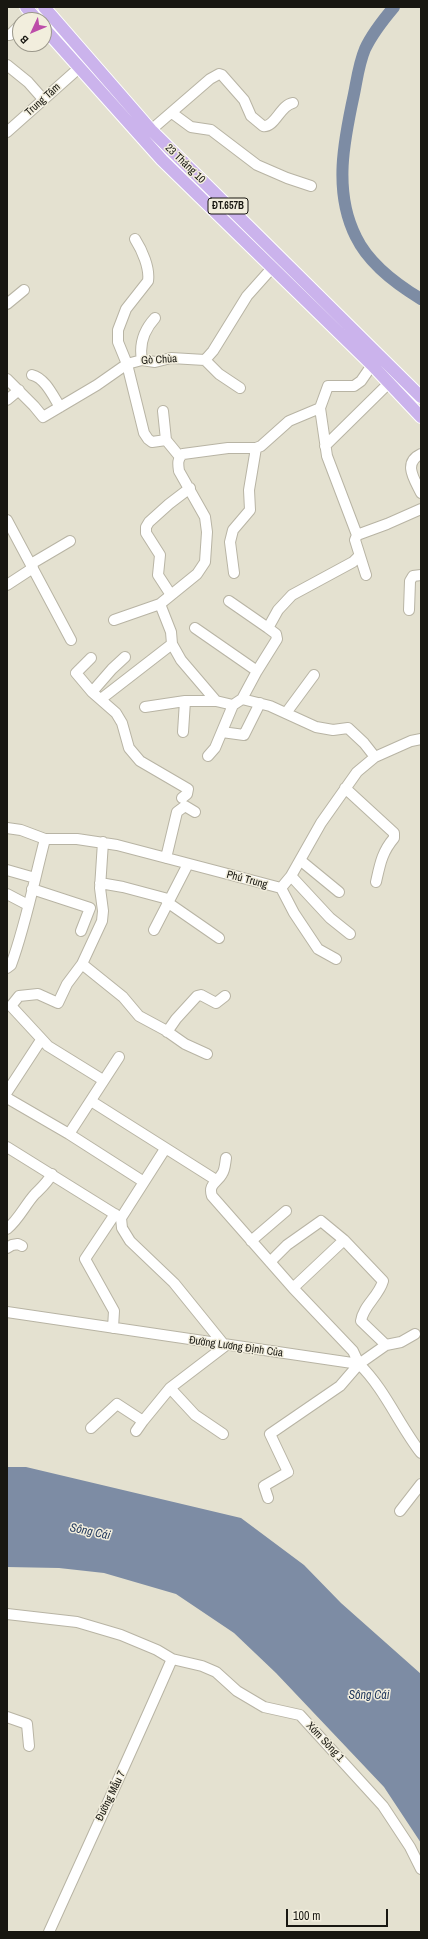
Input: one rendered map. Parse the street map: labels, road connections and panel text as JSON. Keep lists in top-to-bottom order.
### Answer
{
  "streets": {
    "main road": ["23 Tháng 10", "ĐT.657B"],
    "street": [
      "Trung Tâm",
      "Gò Chùa",
      "Phú Trung",
      "Đường Lương Định Của",
      "Xóm Sông 1",
      "Đường Mẫu 7"
    ]
  },
  "crossings": [
    ["Trung Tâm", "23 Tháng 10"],
    ["Xóm Sông 1", "Đường Mẫu 7"]
  ],
  "water": ["Sông Cái"],
  "scale_bar": "100 m",
  "north": "bottom left"
}
